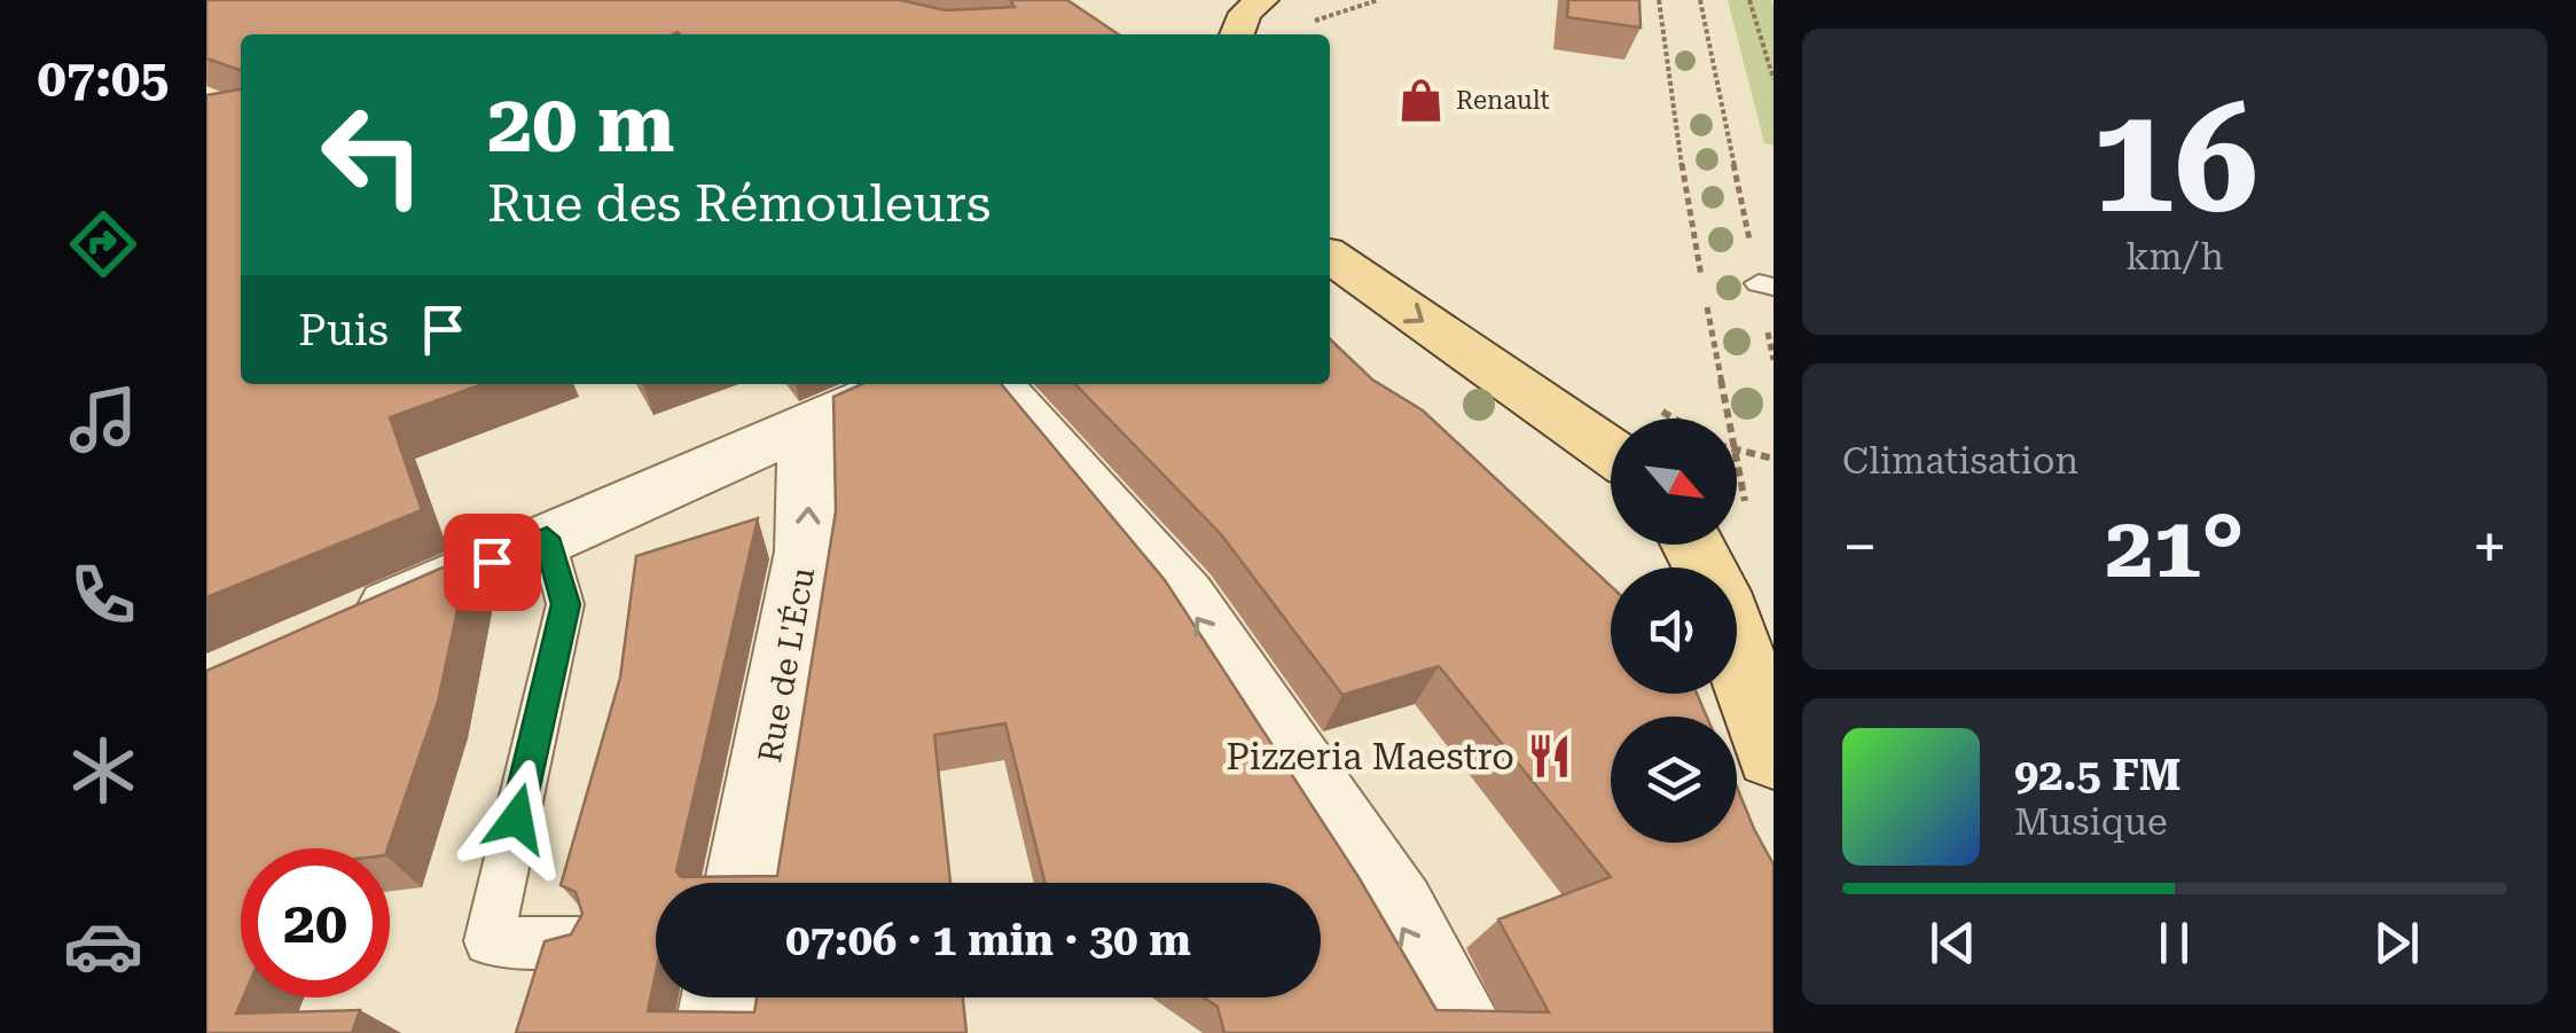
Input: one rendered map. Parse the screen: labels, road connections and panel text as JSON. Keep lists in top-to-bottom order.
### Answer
{
  "streets": {
    "street": ["Rue de L'Écu"]
  },
  "one_way": ["Rue de L'Écu"],
  "places": {
    "shop": ["Renault"],
    "restaurant": ["Pizzeria Maestro"]
  },
  "north": "bottom right",
  "page": {
    "tabs": "07:05",
    "tile": [
      ["16", "km/h"],
      "Climatisation"
    ],
    "turn": ["20 m", "Rue des Rémouleurs"],
    "then": "Puis",
    "heat": ["−", "21°", "+"],
    "song": ["92.5 FM", "Musique"],
    "limit": "20",
    "trip": "07:06 · 1 min · 30 m"
  }
}
